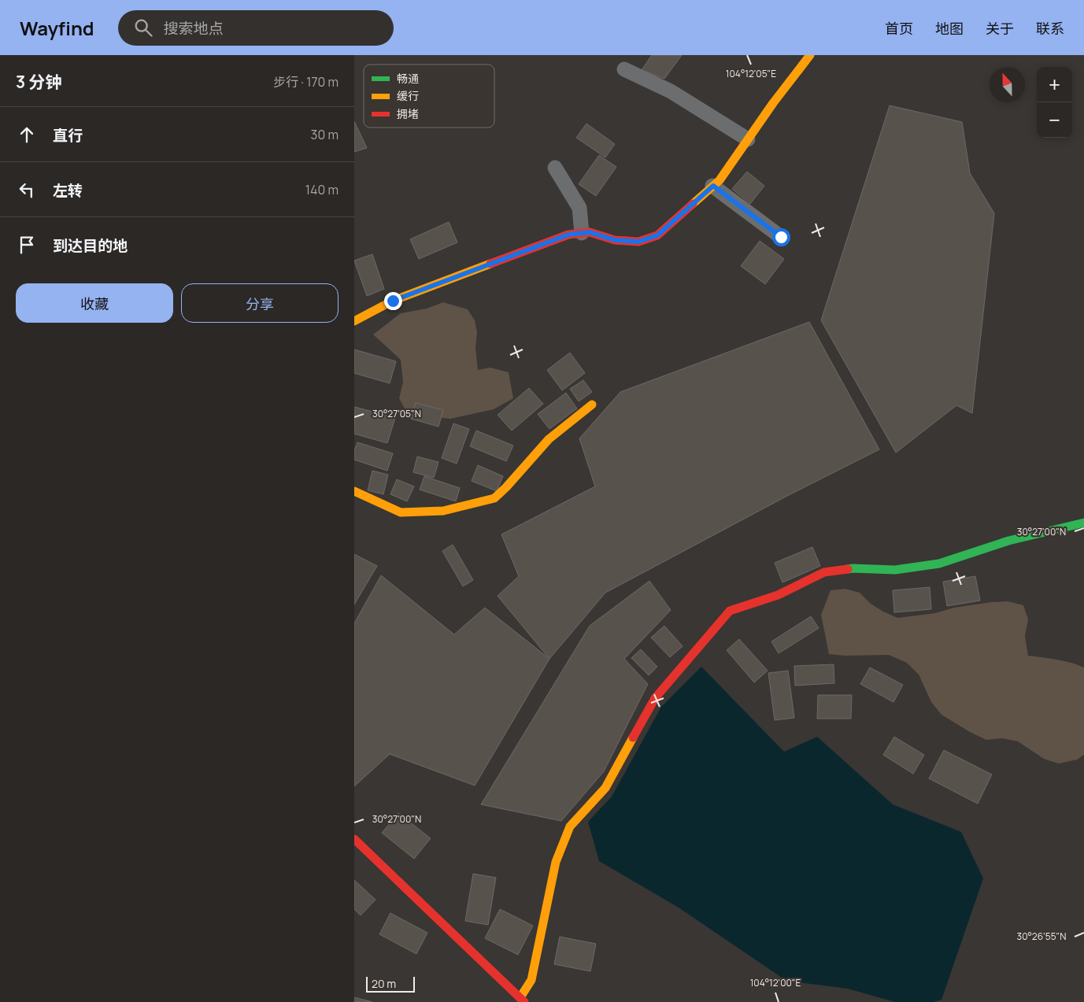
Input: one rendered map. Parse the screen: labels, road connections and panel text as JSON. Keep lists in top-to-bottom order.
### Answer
{
  "legend": ["畅通", "缓行", "拥堵"],
  "scale_bar": "20 m",
  "north": "top",
  "page": {
    "header": "Wayfind",
    "search": "搜索地点",
    "nav": [
      "首页",
      "地图",
      "关于",
      "联系"
    ],
    "heading": ["3 分钟", "步行 · 170 m"],
    "map_buttons": ["+", "−"],
    "list": [
      ["直行", "30 m"],
      ["左转", "140 m"],
      "到达目的地"
    ],
    "buttons": ["收藏", "分享"],
    "scale": "20 m"
  },
  "coordinates": [
    "104°12'05\"E",
    "30°27'05\"N",
    "30°27'00\"N",
    "30°26'55\"N",
    "104°12'00\"E"
  ]
}
